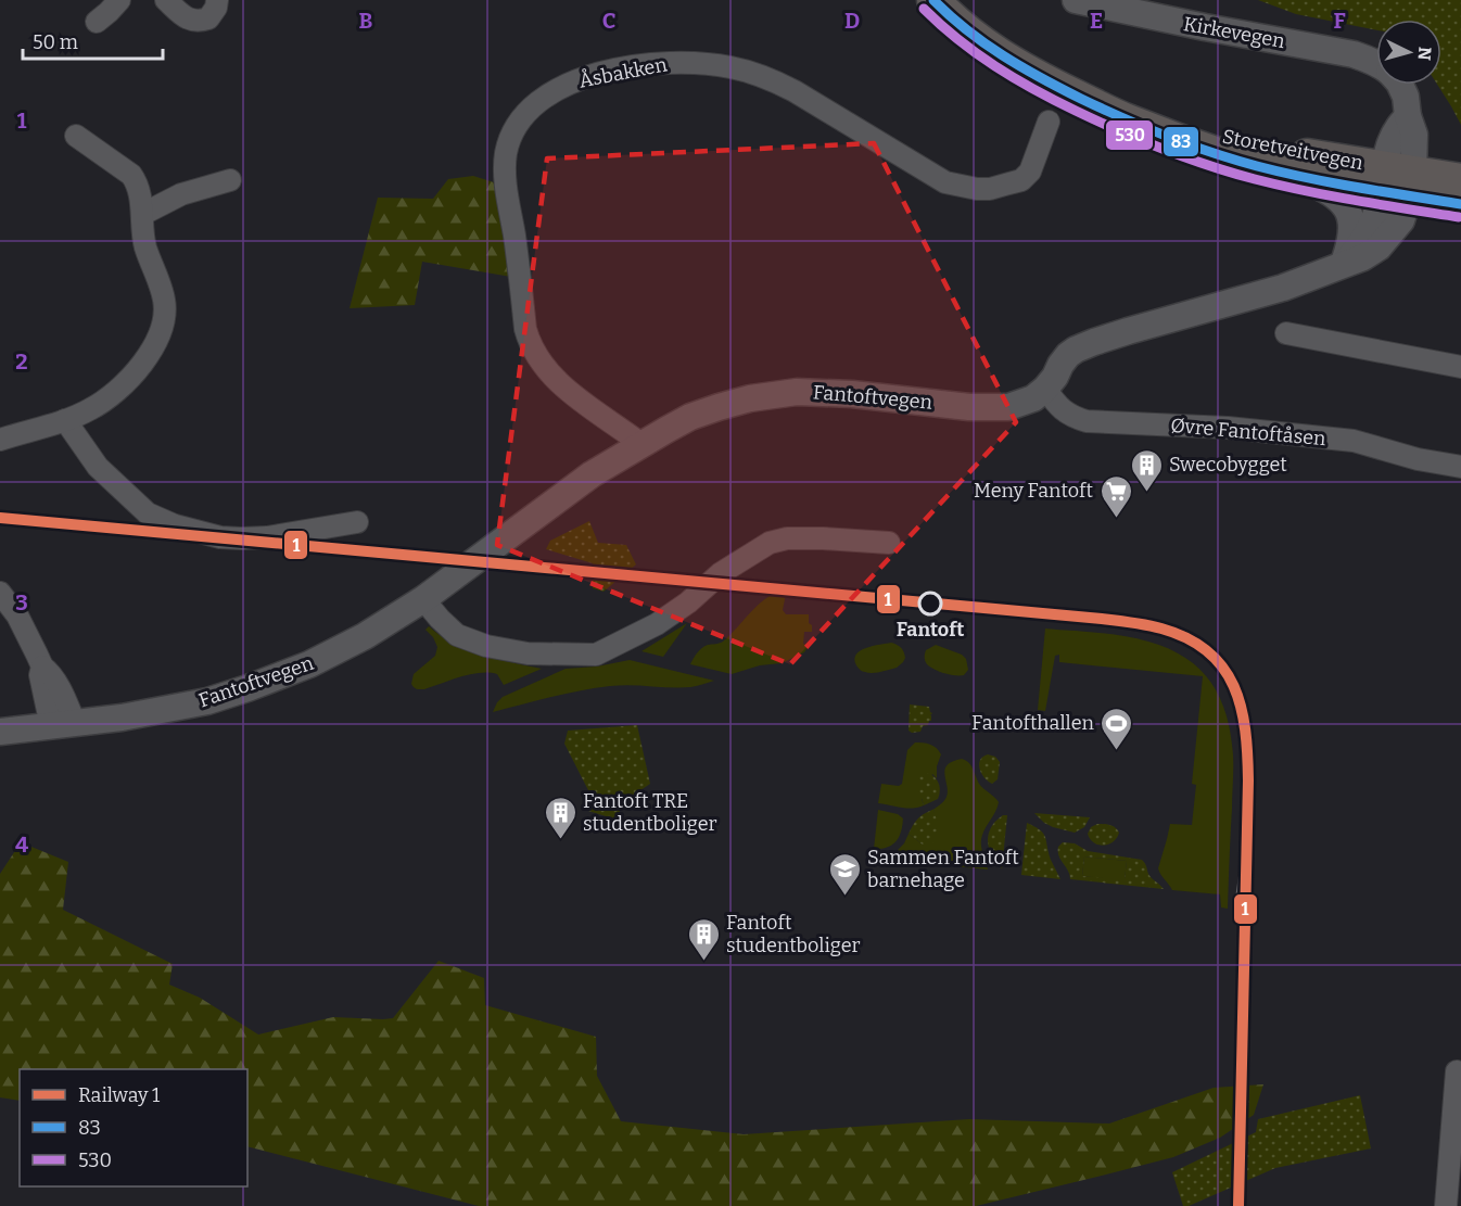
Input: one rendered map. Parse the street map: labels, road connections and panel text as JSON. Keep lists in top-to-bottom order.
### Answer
{
  "streets": {
    "main road": ["Storetveitvegen"],
    "street": [
      "Kirkevegen",
      "Åsbakken",
      "Fantoftvegen",
      "Øvre Fantoftåsen"
    ]
  },
  "crossings": [
    ["Kirkevegen", "Storetveitvegen"],
    ["Kirkevegen", "Fantoftvegen"],
    ["Åsbakken", "Fantoftvegen"],
    ["Storetveitvegen", "Fantoftvegen"],
    ["Fantoftvegen", "Øvre Fantoftåsen"]
  ],
  "places": {
    "building": ["Swecobygget", "Fantoft TRE studentboliger", "Fantoft studentboliger"],
    "supermarket": ["Meny Fantoft"],
    "other": ["Fantoft"],
    "sports": ["Fantofthallen"],
    "school or university": ["Sammen Fantoft barnehage"]
  },
  "lines": ["transit line 83", "transit line 530", "rail line 1"],
  "legend": ["Railway 1", "83", "530"],
  "scale_bar": "50 m",
  "north": "right",
  "grid": {
    "columns": [
      "B",
      "C",
      "D",
      "E",
      "F"
    ],
    "rows": [
      "1",
      "2",
      "3",
      "4"
    ]
  }
}
